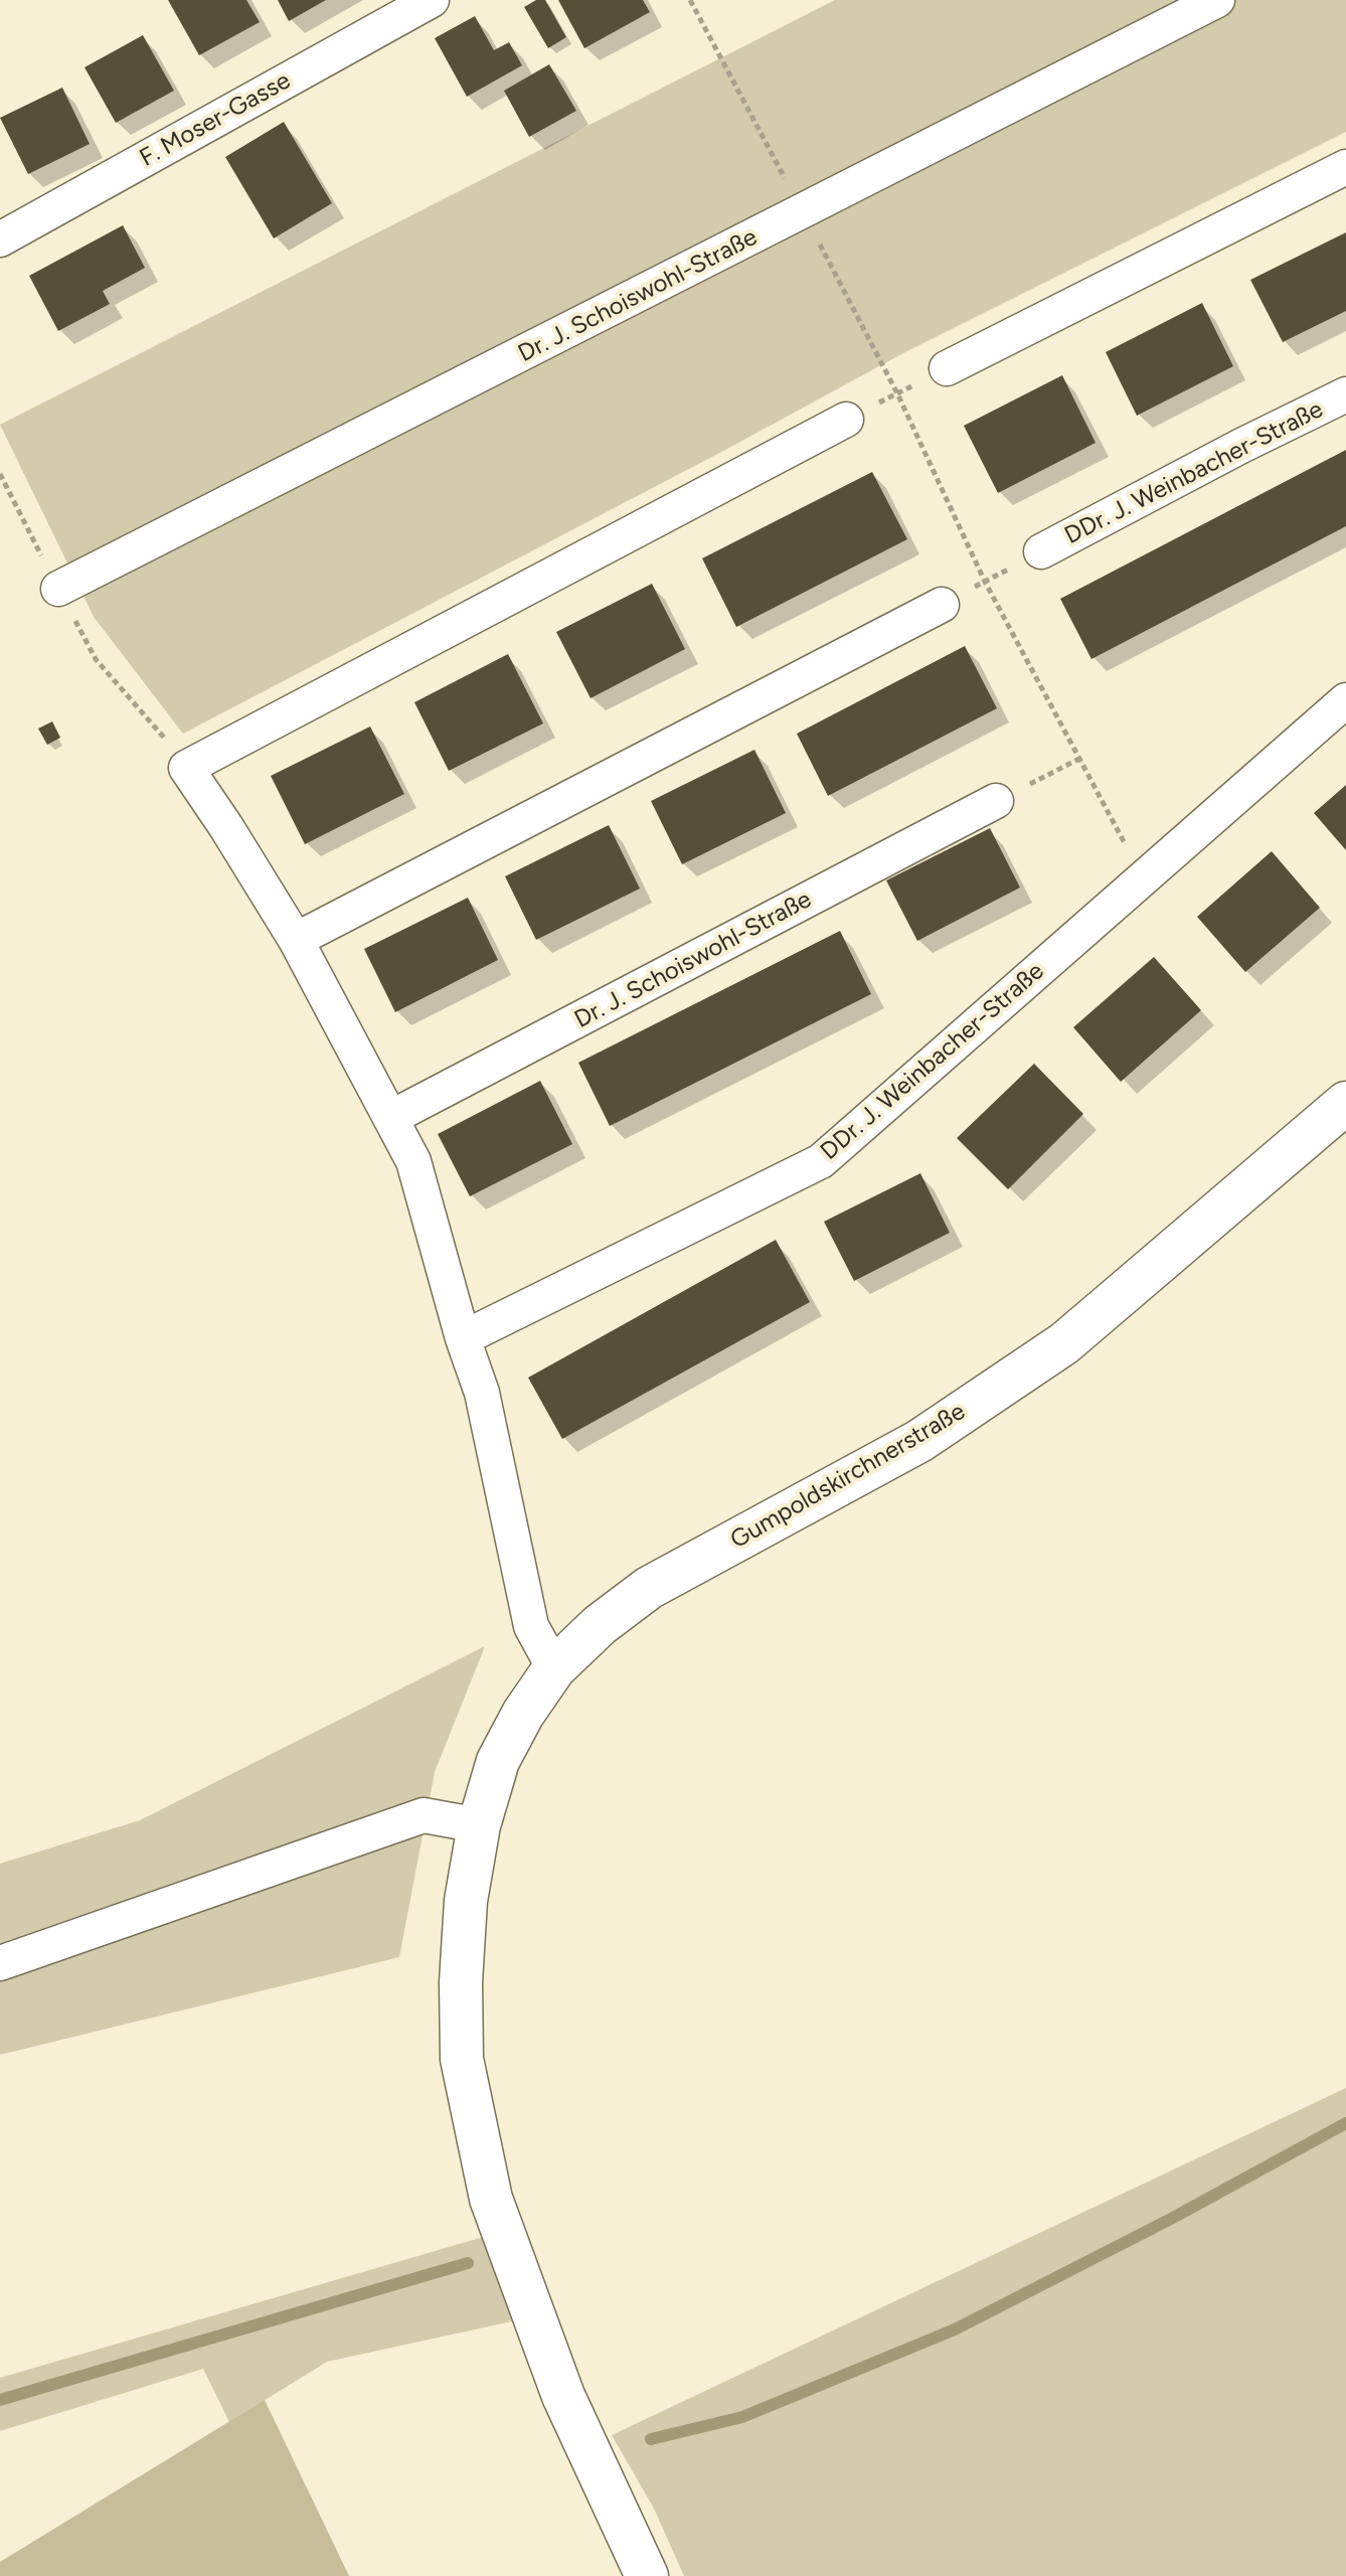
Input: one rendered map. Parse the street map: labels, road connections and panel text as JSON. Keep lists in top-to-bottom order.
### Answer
{
  "streets": {
    "street": [
      "F. Moser-Gasse",
      "Dr. J. Schoiswohl-Straße",
      "DDr. J. Weinbacher-Straße",
      "Gumpoldskirchnerstraße"
    ]
  }
}
